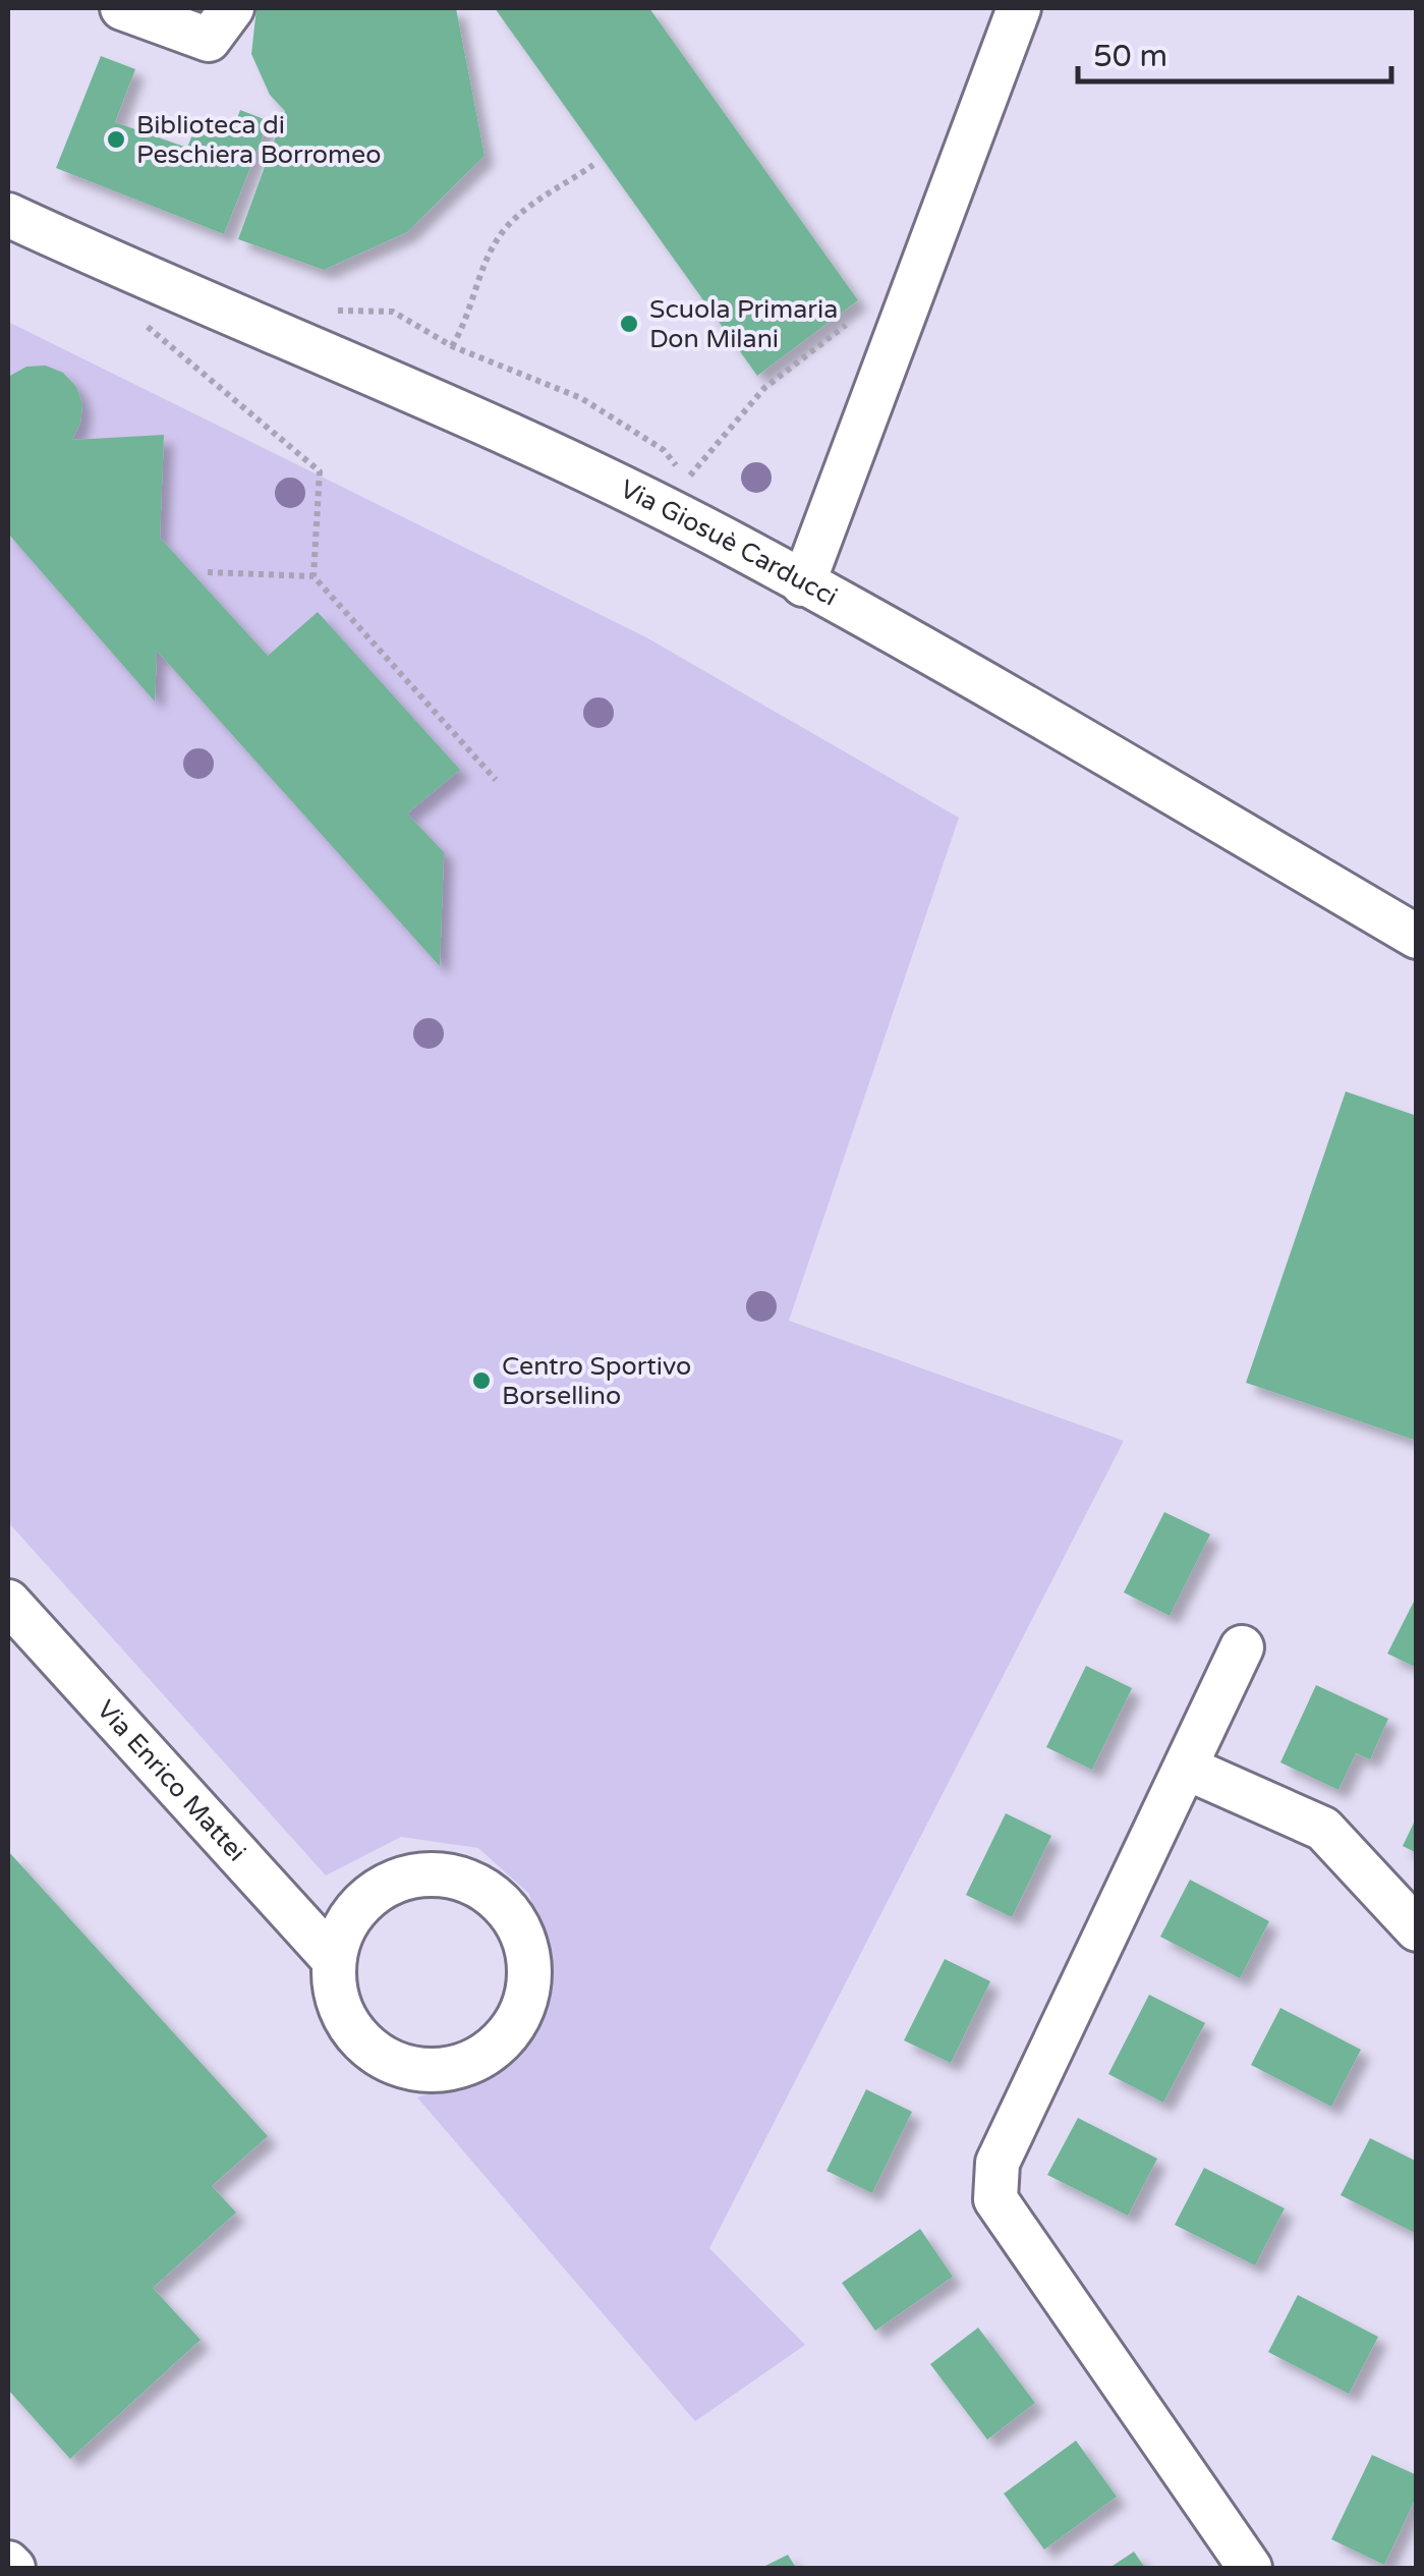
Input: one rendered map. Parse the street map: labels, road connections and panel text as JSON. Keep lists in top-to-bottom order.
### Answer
{
  "streets": {
    "street": ["Via Giosuè Carducci", "Via Enrico Mattei"]
  },
  "places": ["Biblioteca di Peschiera Borromeo", "Scuola Primaria Don Milani", "Centro Sportivo Borsellino"],
  "scale_bar": "50 m"
}
